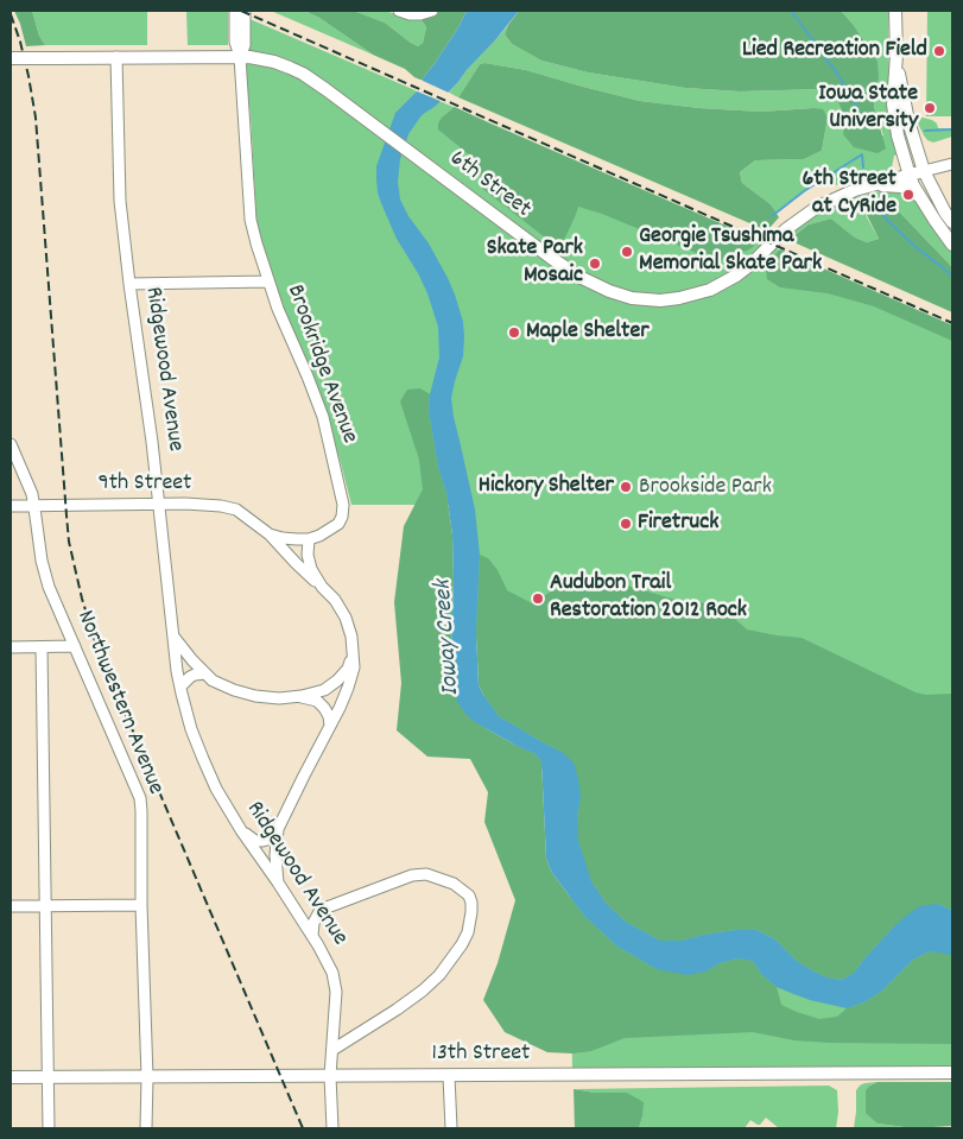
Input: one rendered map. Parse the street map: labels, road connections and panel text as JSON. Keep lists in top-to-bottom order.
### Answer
{
  "streets": {
    "main road": ["6th Street", "13th Street"],
    "street": [
      "Brookridge Avenue",
      "Ridgewood Avenue",
      "9th Street",
      "Northwestern Avenue"
    ]
  },
  "crossings": [
    ["6th Street", "Brookridge Avenue"],
    ["6th Street", "Ridgewood Avenue"],
    ["Ridgewood Avenue", "9th Street"],
    ["Ridgewood Avenue", "13th Street"],
    ["9th Street", "Northwestern Avenue"],
    ["Northwestern Avenue", "13th Street"]
  ],
  "water": ["Ioway Creek"],
  "parks": ["Brookside Park"],
  "places": [
    "Lied Recreation Field",
    "Iowa State University",
    "6th Street at CyRide",
    "Georgie Tsushima Memorial Skate Park",
    "Skate Park Mosaic",
    "Maple Shelter",
    "Hickory Shelter",
    "Firetruck",
    "Audubon Trail Restoration 2012 Rock"
  ]
}
